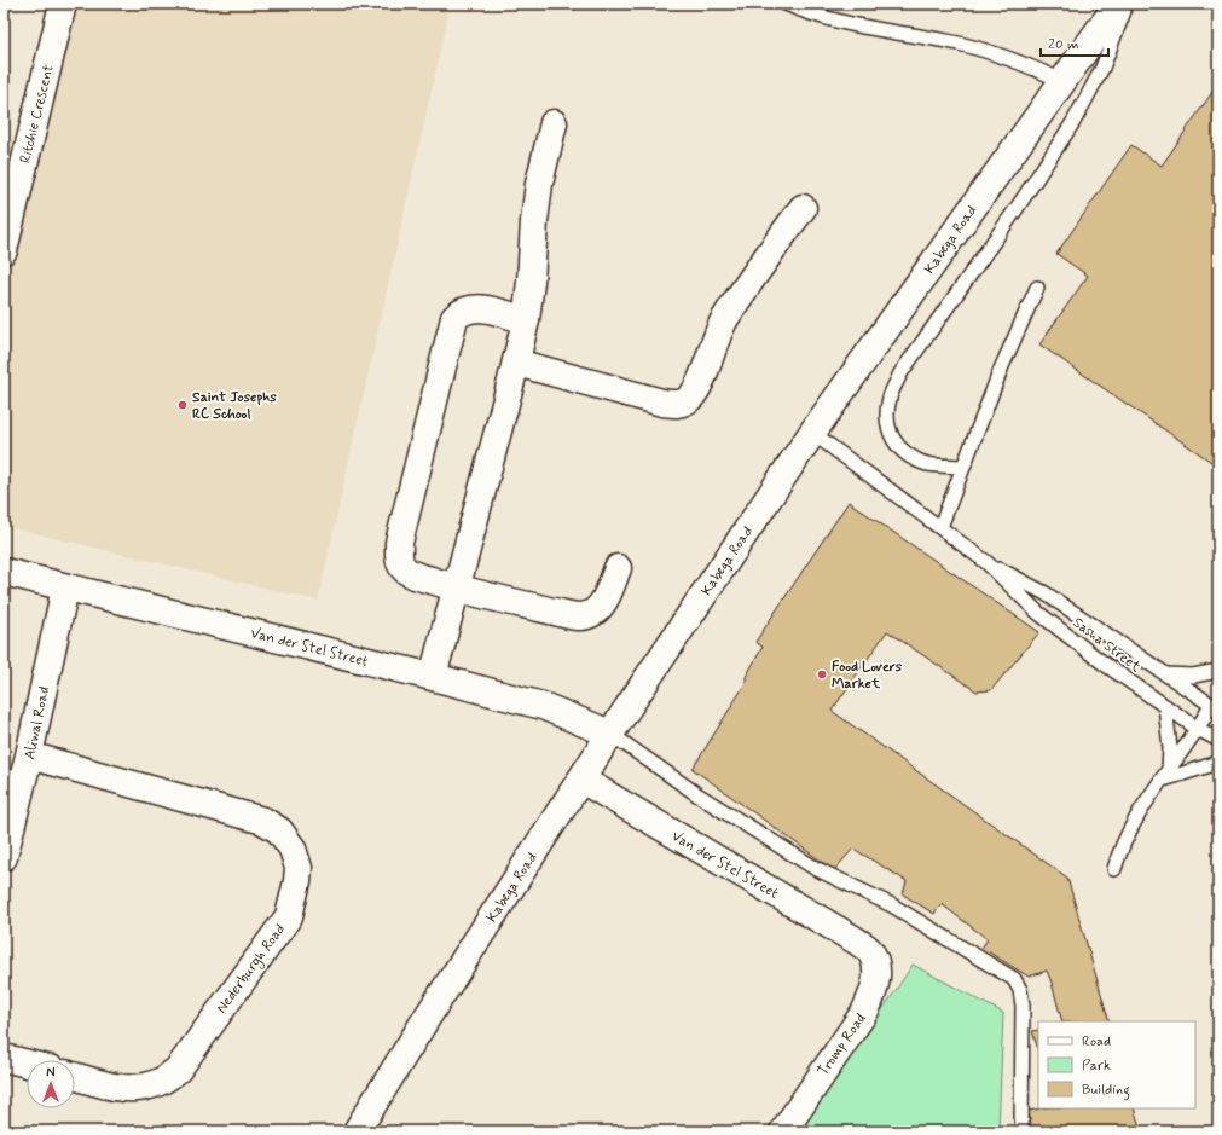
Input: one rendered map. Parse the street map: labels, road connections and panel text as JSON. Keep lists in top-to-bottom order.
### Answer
{
  "streets": {
    "street": [
      "Ritchie Crescent",
      "Kabega Road",
      "Van der Stel Street",
      "Aliwal Road",
      "Nederburgh Road",
      "Tromp Road"
    ],
    "lane": ["Sasha Street"]
  },
  "crossings": [
    ["Kabega Road", "Sasha Street"],
    ["Kabega Road", "Van der Stel Street"],
    ["Van der Stel Street", "Aliwal Road"],
    ["Van der Stel Street", "Tromp Road"],
    ["Aliwal Road", "Nederburgh Road"]
  ],
  "places": ["Saint Josephs RC School", "Food Lovers Market"],
  "legend": ["Road", "Park", "Building"],
  "scale_bar": "20 m",
  "north": "top"
}
